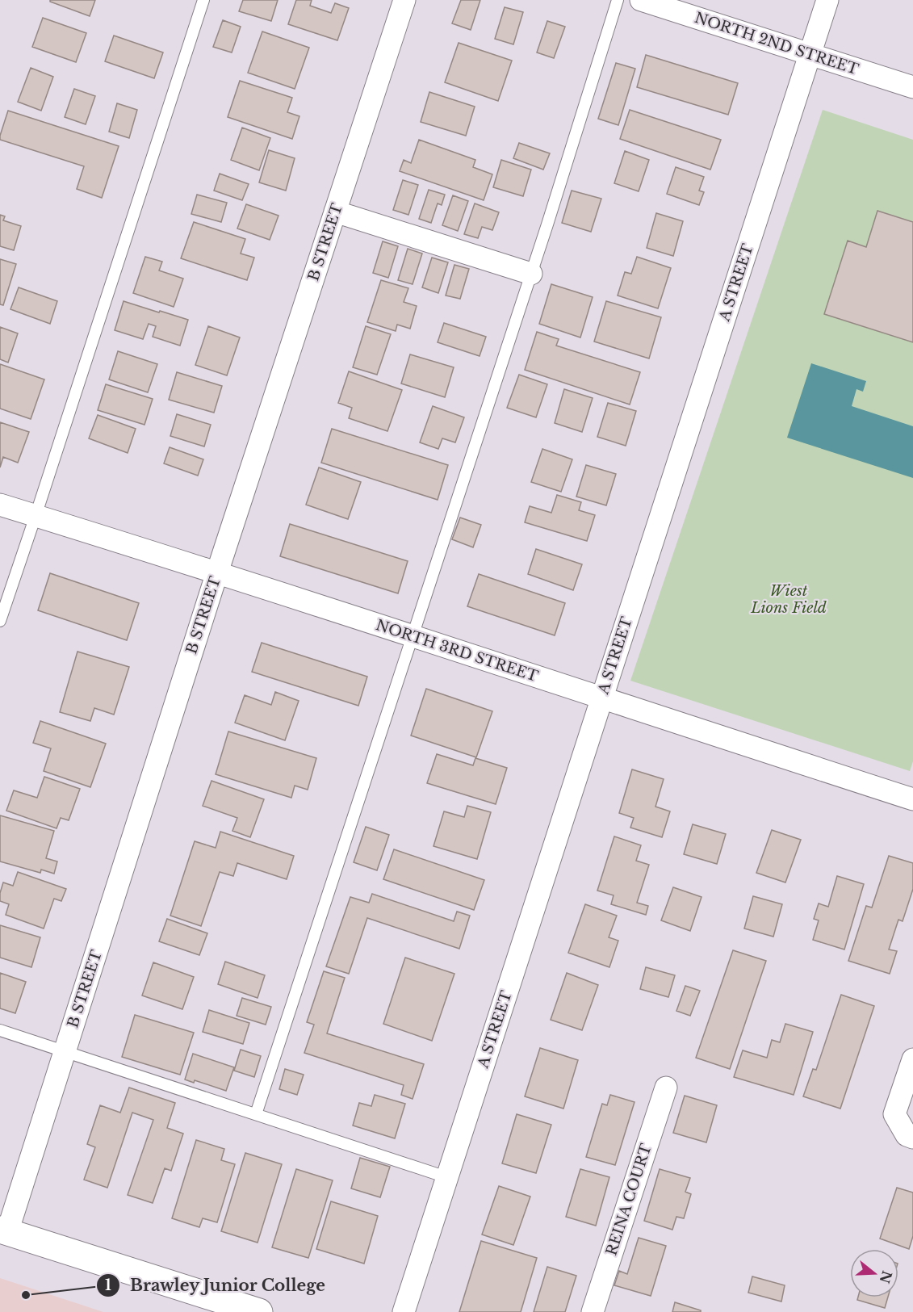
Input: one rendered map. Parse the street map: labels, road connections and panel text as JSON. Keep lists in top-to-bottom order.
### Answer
{
  "streets": {
    "street": [
      "NORTH 2ND STREET",
      "B STREET",
      "A STREET",
      "NORTH 3RD STREET",
      "REINA COURT"
    ]
  },
  "crossings": [
    ["NORTH 2ND STREET", "A STREET"],
    ["B STREET", "NORTH 3RD STREET"],
    ["A STREET", "NORTH 3RD STREET"]
  ],
  "parks": ["Wiest Lions Field"],
  "places": ["Brawley Junior College"],
  "north": "right"
}
